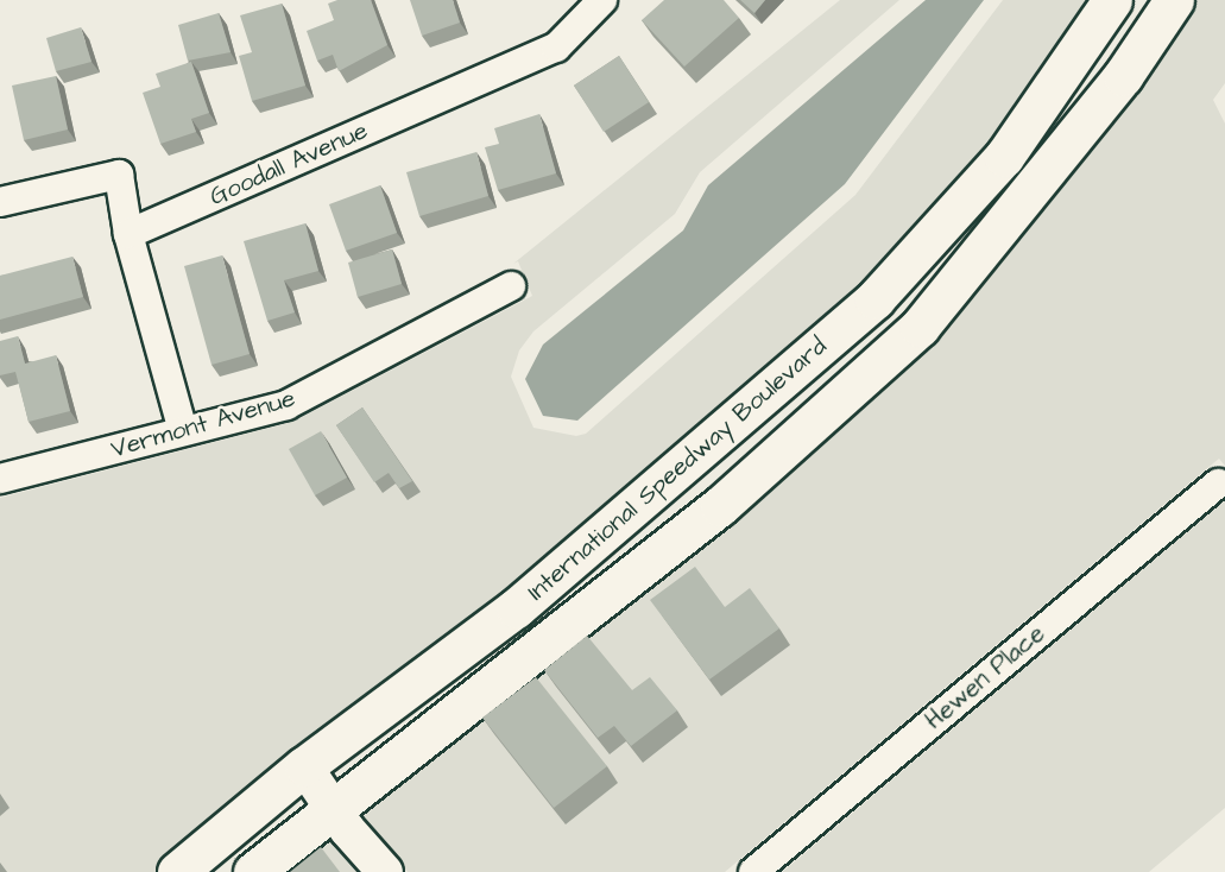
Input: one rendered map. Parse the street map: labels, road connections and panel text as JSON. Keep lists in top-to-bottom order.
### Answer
{
  "streets": {
    "main road": ["International Speedway Boulevard"],
    "street": ["Goodall Avenue", "Vermont Avenue", "Hewen Place"]
  }
}
